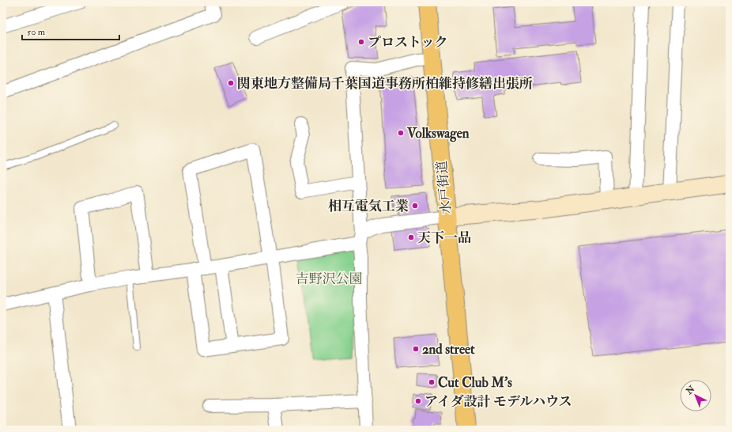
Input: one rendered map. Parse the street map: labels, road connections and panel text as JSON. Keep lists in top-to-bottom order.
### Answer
{
  "streets": {
    "highway": ["水戸街道"]
  },
  "parks": ["吉野沢公園"],
  "places": [
    "プロストック",
    "関東地方整備局千葉国道事務所柏維持修繕出張所",
    "Volkswagen",
    "相互電気工業",
    "天下一品",
    "2nd street",
    "Cut Club M's",
    "アイダ設計 モデルハウス"
  ],
  "scale_bar": "50 m",
  "north": "top left"
}
